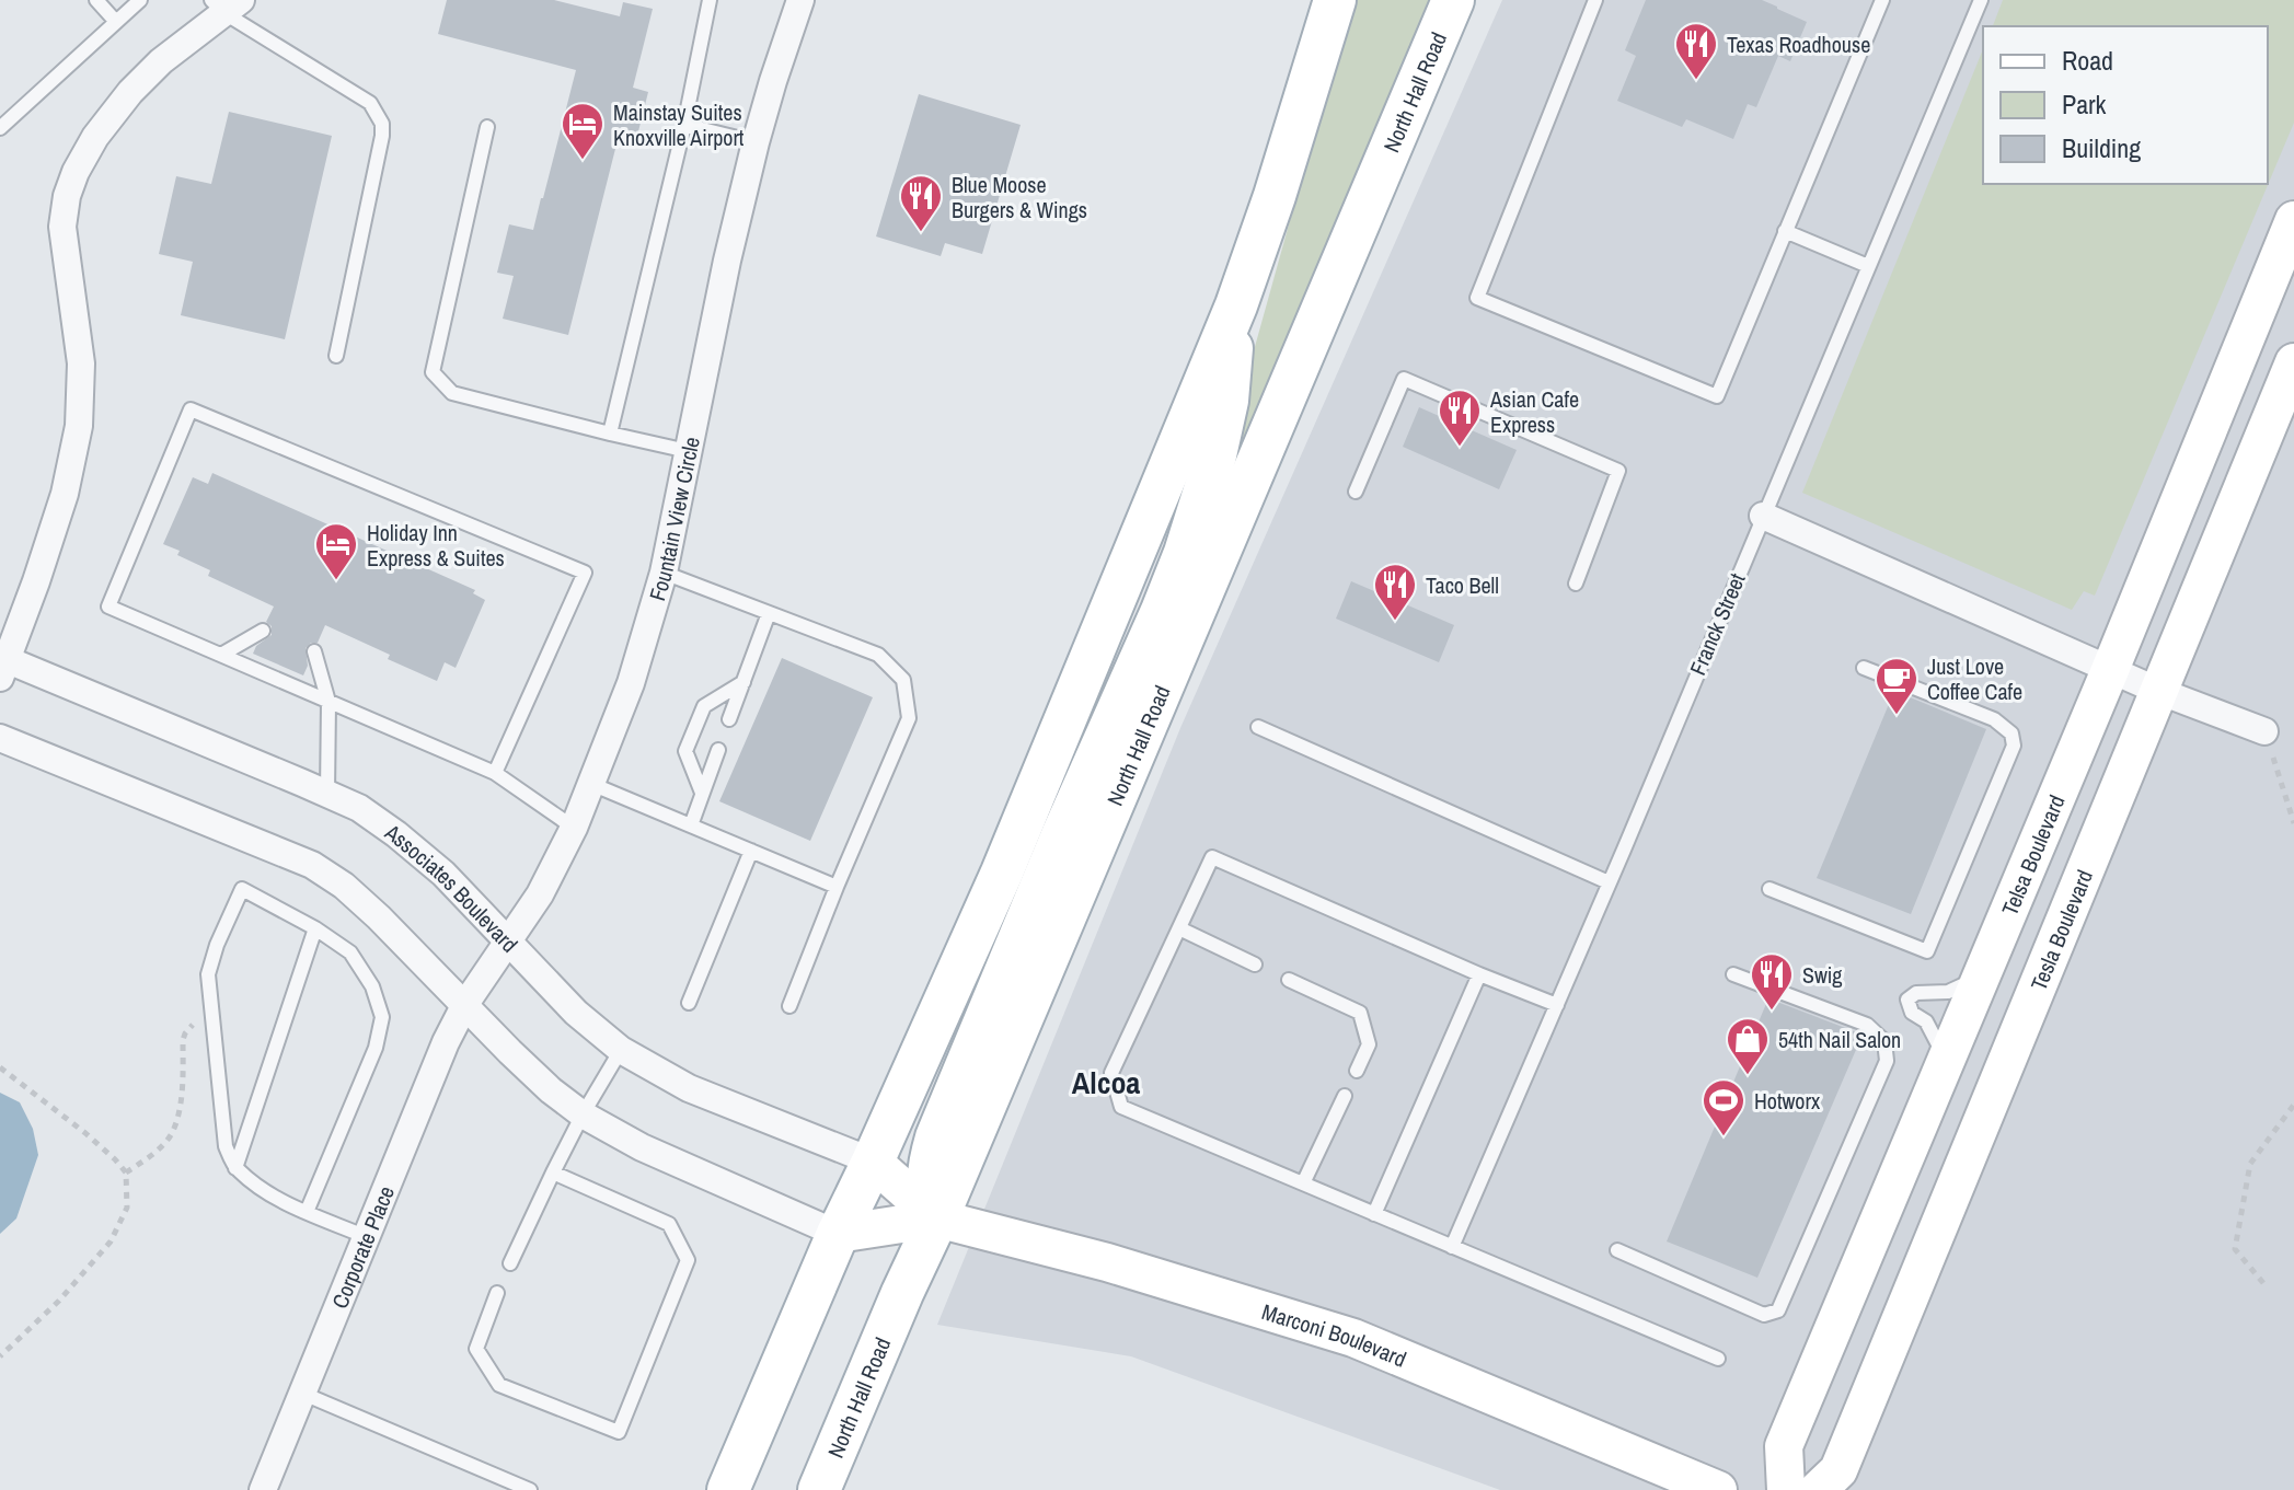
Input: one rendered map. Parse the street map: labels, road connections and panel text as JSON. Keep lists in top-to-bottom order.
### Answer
{
  "streets": {
    "main road": [
      "North Hall Road",
      "Telsa Boulevard",
      "Tesla Boulevard",
      "Marconi Boulevard"
    ],
    "street": ["Fountain View Circle", "Associates Boulevard", "Corporate Place"],
    "lane": ["Franck Street"]
  },
  "crossings": [
    ["North Hall Road", "Marconi Boulevard"],
    ["Fountain View Circle", "Associates Boulevard"],
    ["Fountain View Circle", "Corporate Place"],
    ["Associates Boulevard", "Marconi Boulevard"]
  ],
  "districts": ["Alcoa"],
  "places": {
    "restaurant": [
      "Texas Roadhouse",
      "Blue Moose Burgers & Wings",
      "Asian Cafe Express",
      "Taco Bell",
      "Swig"
    ],
    "hotel": ["Mainstay Suites Knoxville Airport", "Holiday Inn Express & Suites"],
    "cafe": ["Just Love Coffee Cafe"],
    "shop": ["54th Nail Salon"],
    "sports": ["Hotworx"]
  },
  "legend": ["Road", "Park", "Building"]
}
